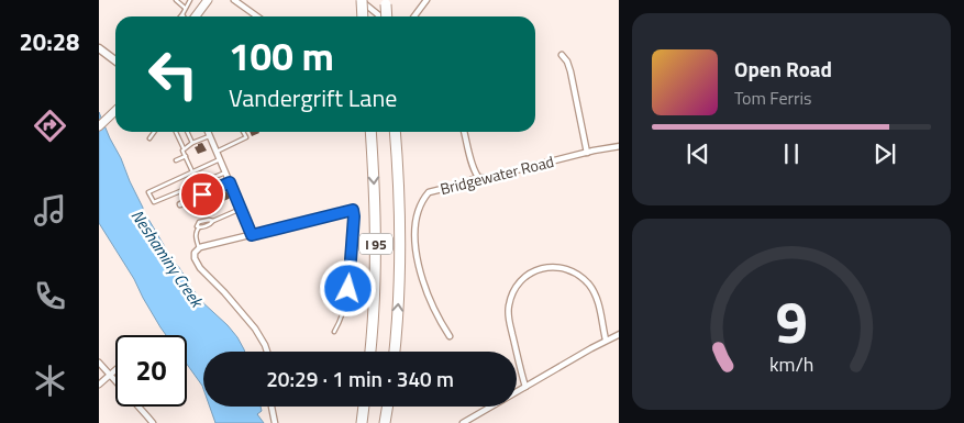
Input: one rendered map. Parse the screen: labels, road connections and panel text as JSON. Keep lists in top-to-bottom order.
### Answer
{
  "streets": {
    "highway": ["I 95"],
    "street": ["Bridgewater Road"]
  },
  "water": ["Neshaminy Creek"],
  "page": {
    "tabs": "20:28",
    "turn": ["100 m", "Vandergrift Lane"],
    "song": ["Open Road", "Tom Ferris"],
    "limit": "20",
    "trip": "20:29 · 1 min · 340 m",
    "gauge": ["9", "km/h"]
  }
}
